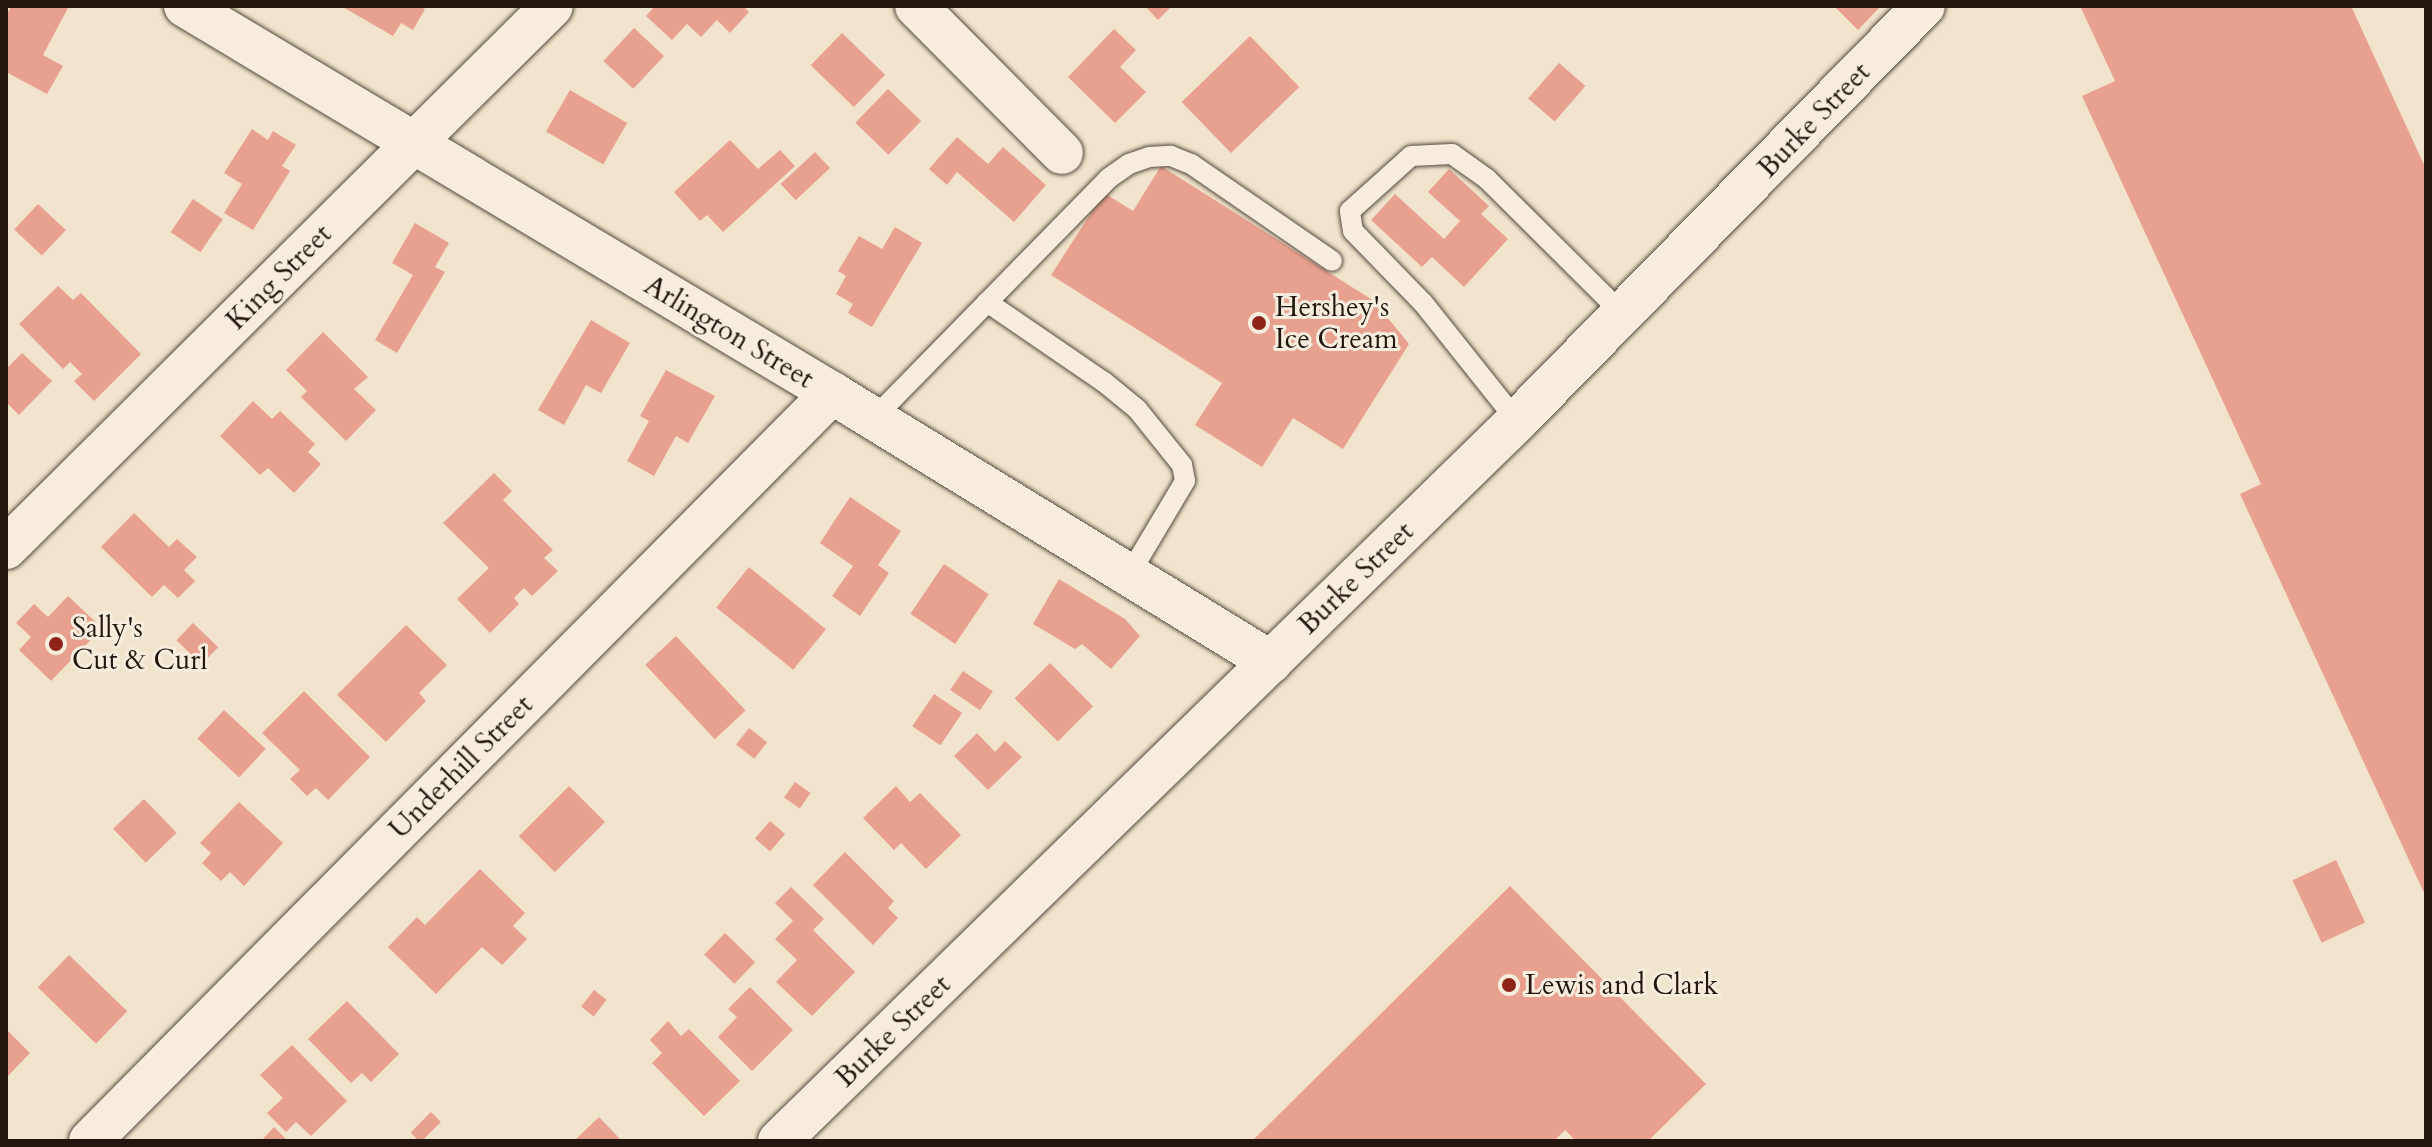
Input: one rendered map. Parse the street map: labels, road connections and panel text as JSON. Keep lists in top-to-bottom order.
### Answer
{
  "streets": {
    "street": [
      "Burke Street",
      "King Street",
      "Arlington Street",
      "Underhill Street"
    ]
  },
  "crossings": [
    ["Burke Street", "Arlington Street"],
    ["King Street", "Arlington Street"],
    ["Arlington Street", "Underhill Street"]
  ],
  "places": ["Hershey's Ice Cream", "Sally's Cut & Curl", "Lewis and Clark"]
}
